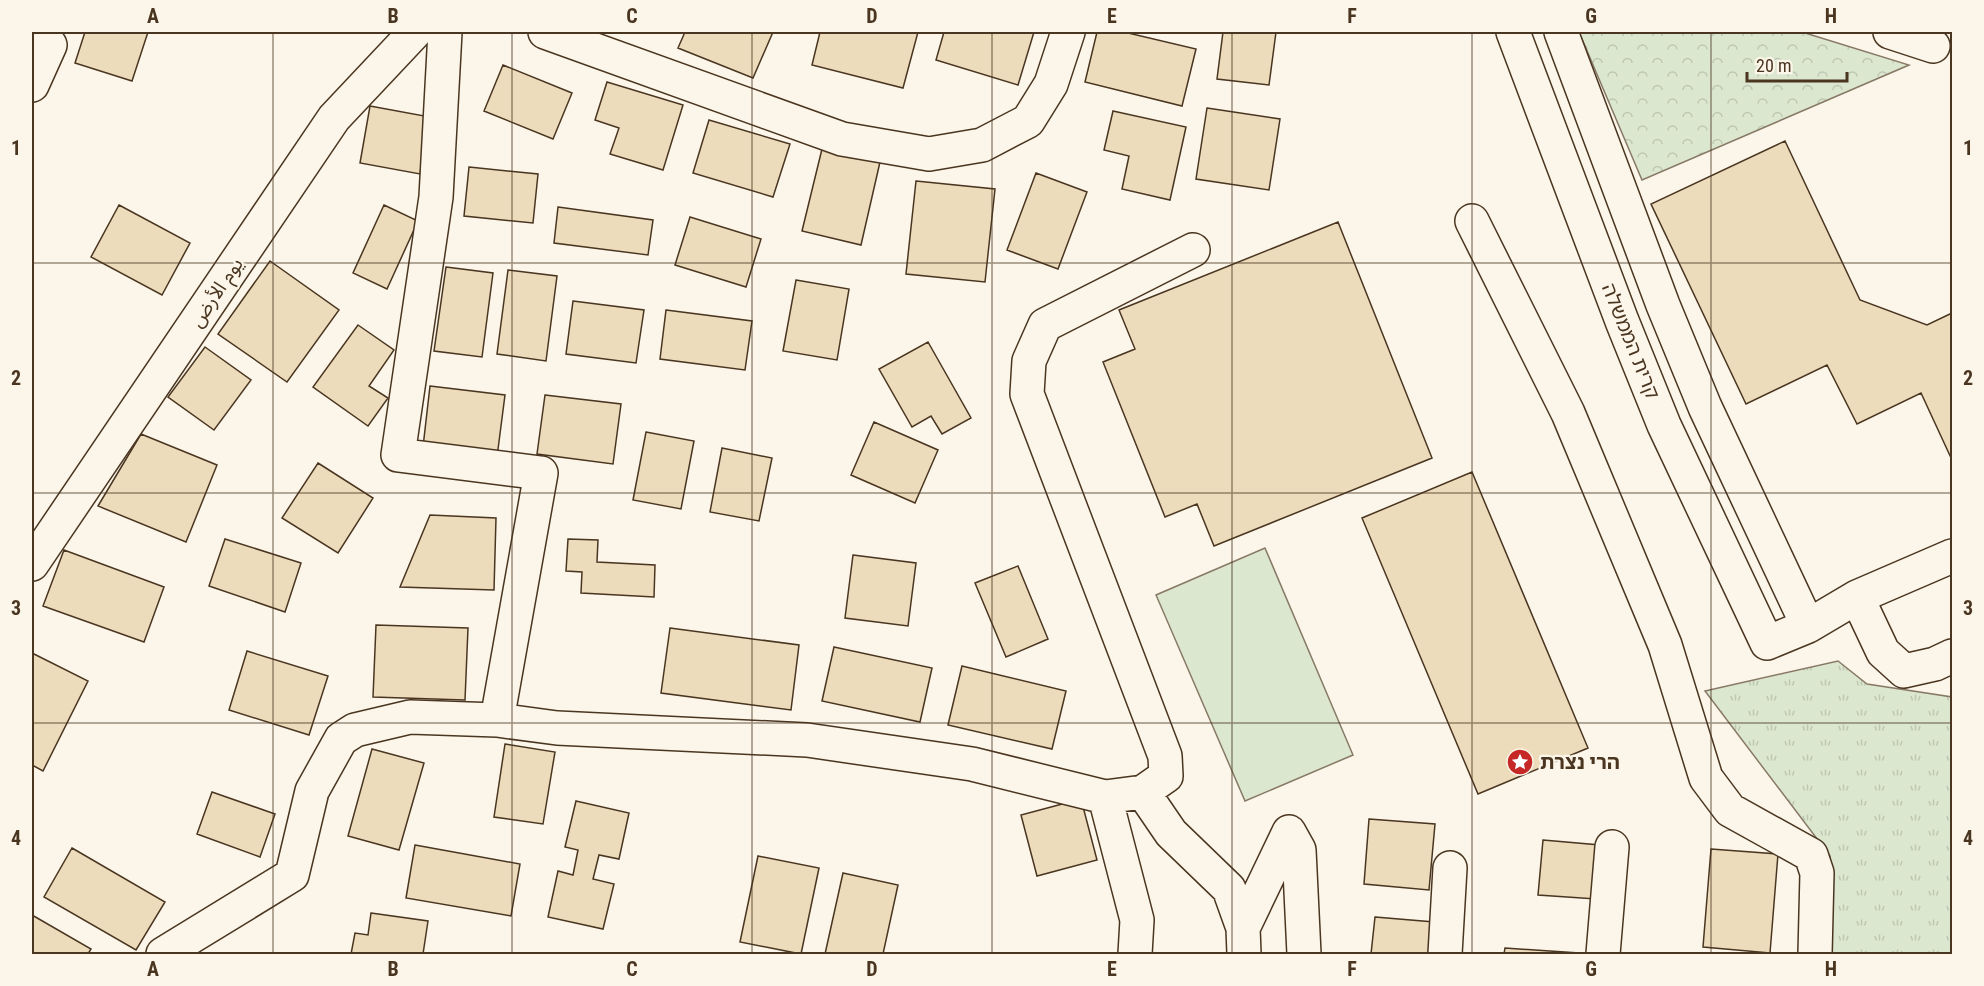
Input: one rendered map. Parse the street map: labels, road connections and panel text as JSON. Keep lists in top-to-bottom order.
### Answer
{
  "streets": {
    "street": ["يوم الأرض", "קרית הממשלה"]
  },
  "places": {
    "place": ["הרי נצרת"]
  },
  "scale_bar": "20 m",
  "grid": {
    "columns": [
      "A",
      "B",
      "C",
      "D",
      "E",
      "F",
      "G",
      "H"
    ],
    "rows": [
      "1",
      "2",
      "3",
      "4"
    ]
  }
}
